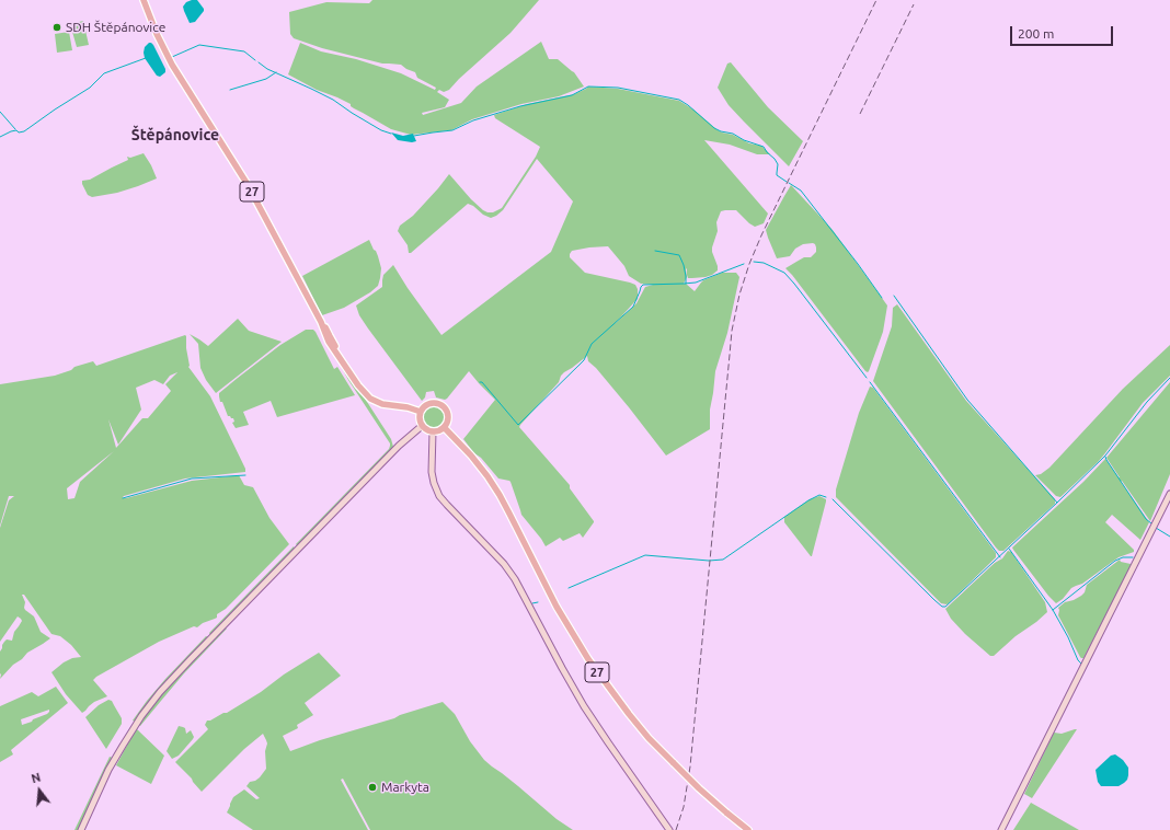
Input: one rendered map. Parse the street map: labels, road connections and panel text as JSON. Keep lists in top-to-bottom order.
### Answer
{
  "streets": {
    "main road": ["27"]
  },
  "districts": ["Štěpánovice"],
  "places": ["SDH Štěpánovice", "Markyta"],
  "scale_bar": "200 m",
  "north": "top"
}
